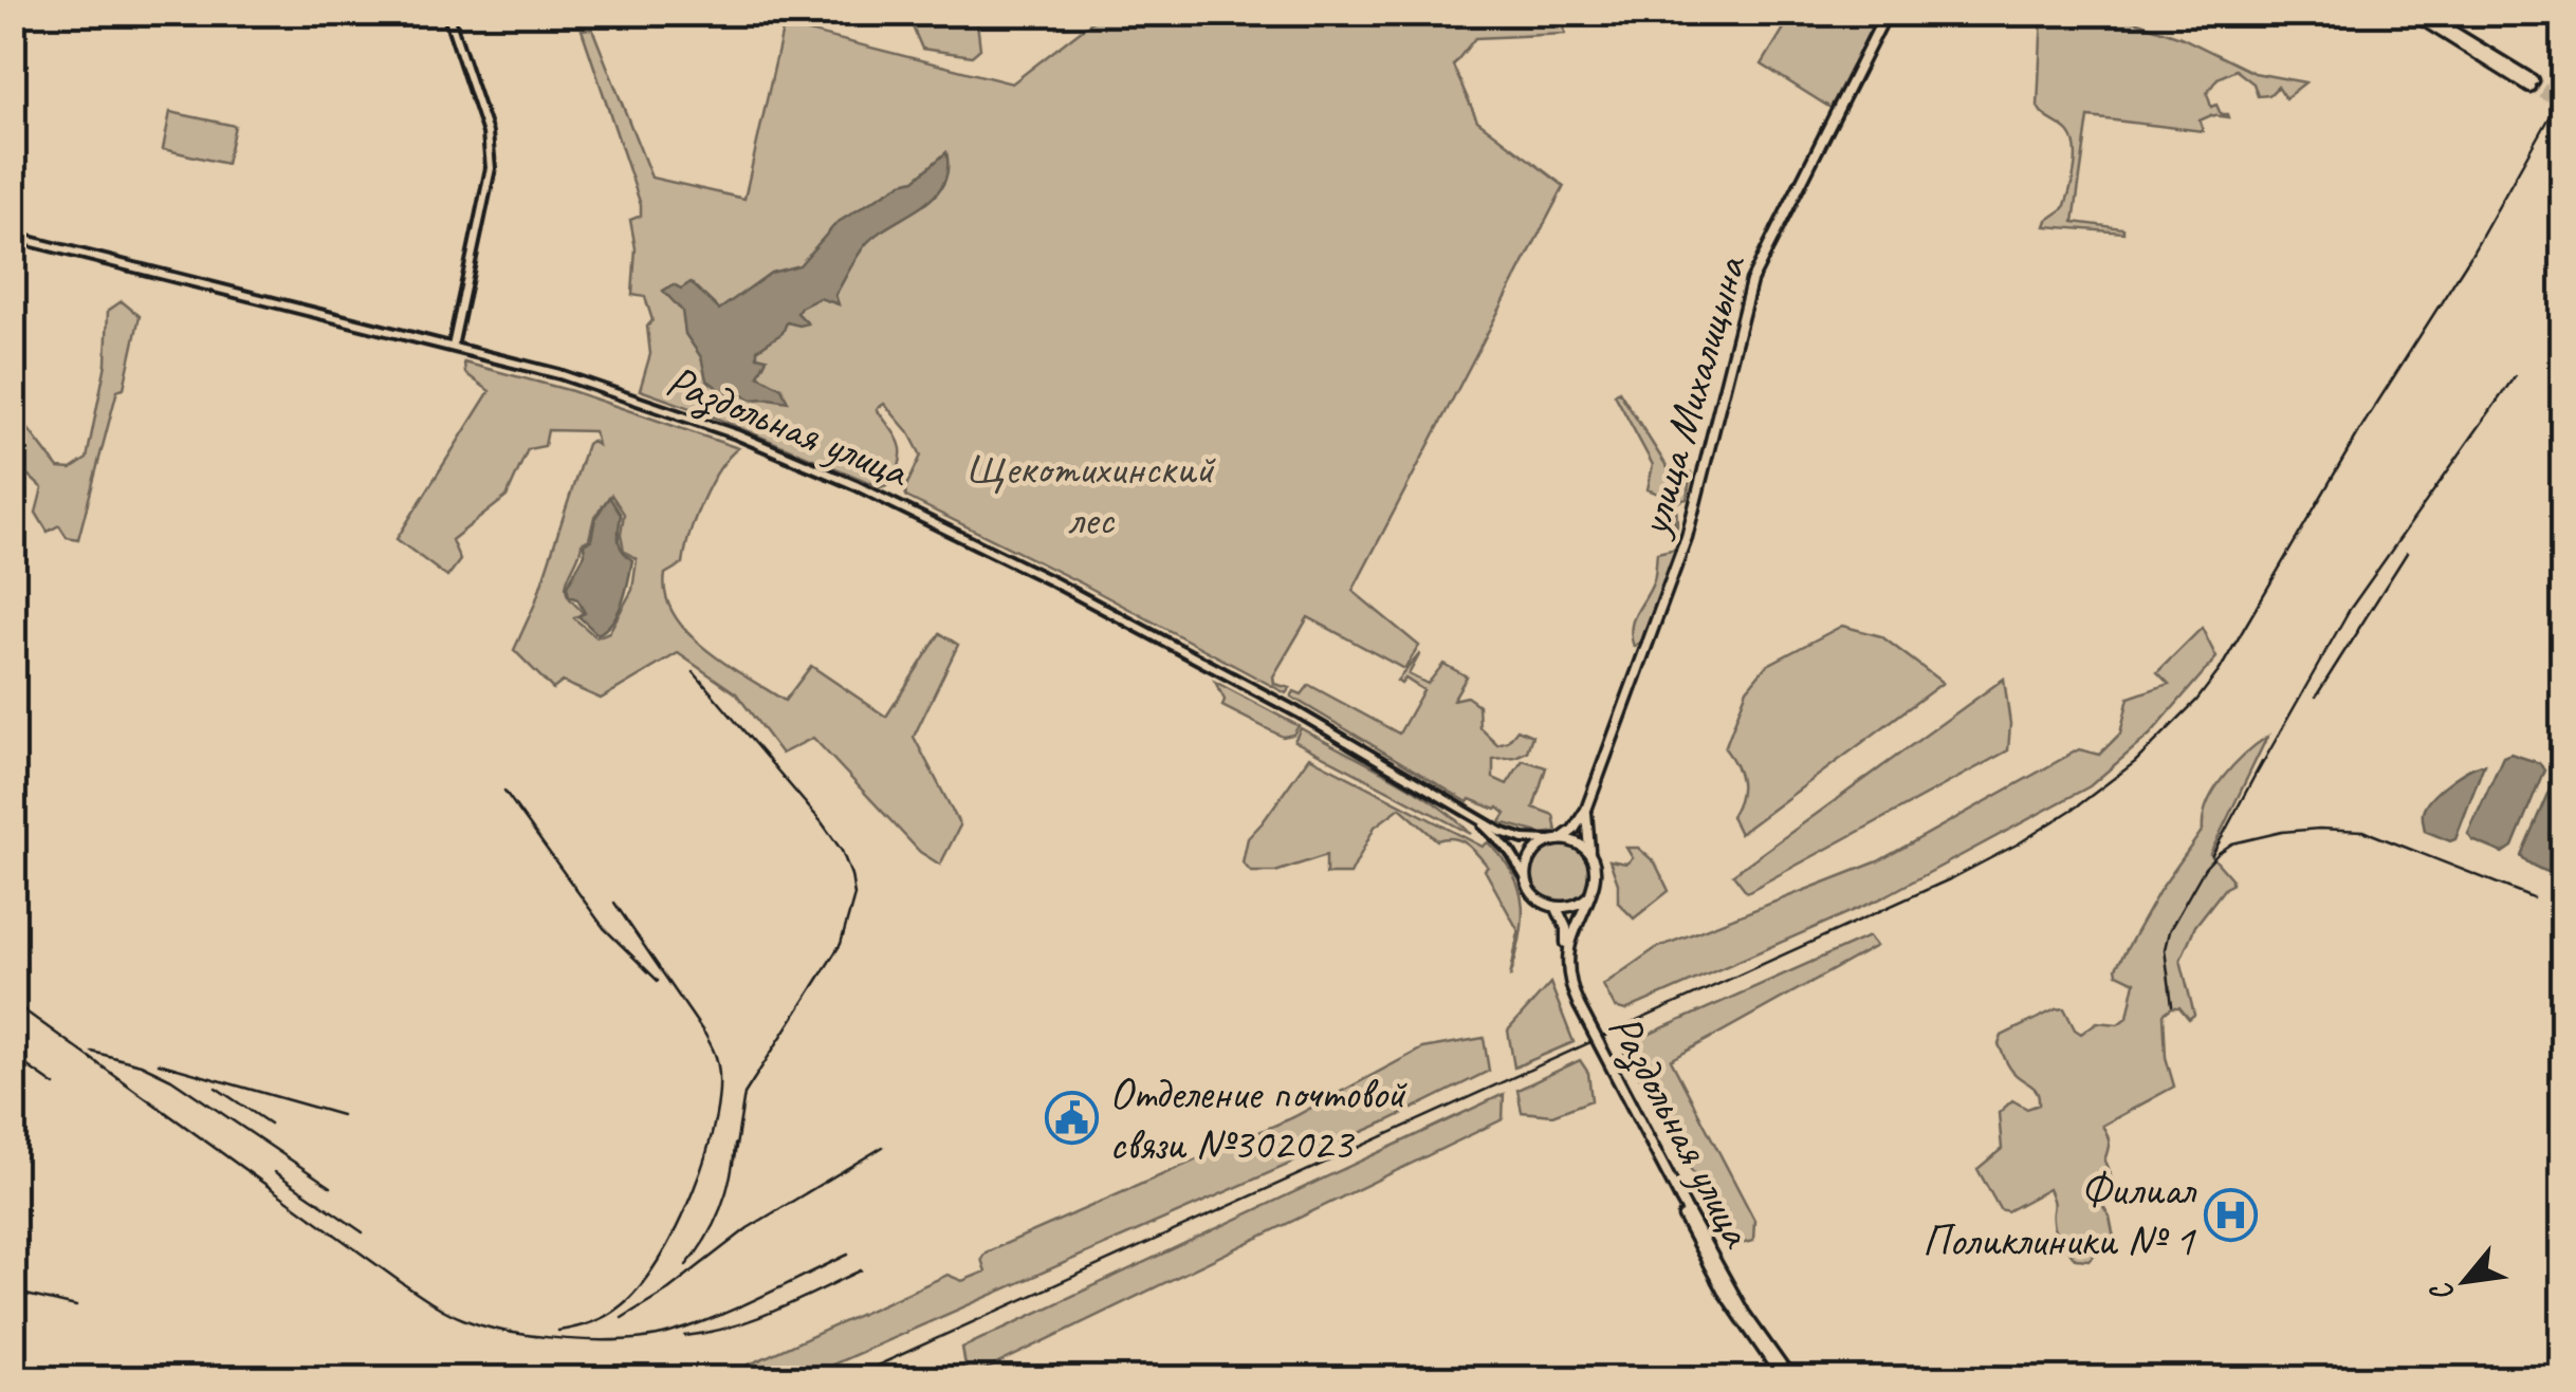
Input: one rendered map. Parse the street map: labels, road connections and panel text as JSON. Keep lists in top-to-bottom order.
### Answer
{
  "streets": {
    "main road": ["улица Михалицына", "Раздольная улица"]
  },
  "crossings": [
    ["улица Михалицына", "Раздольная улица"]
  ],
  "parks": ["Щекотихинский лес"],
  "places": {
    "public building": ["Отделение почтовой связи №302023"],
    "hospital": ["Филиал Поликлиники № 1"]
  },
  "north": "bottom left"
}
